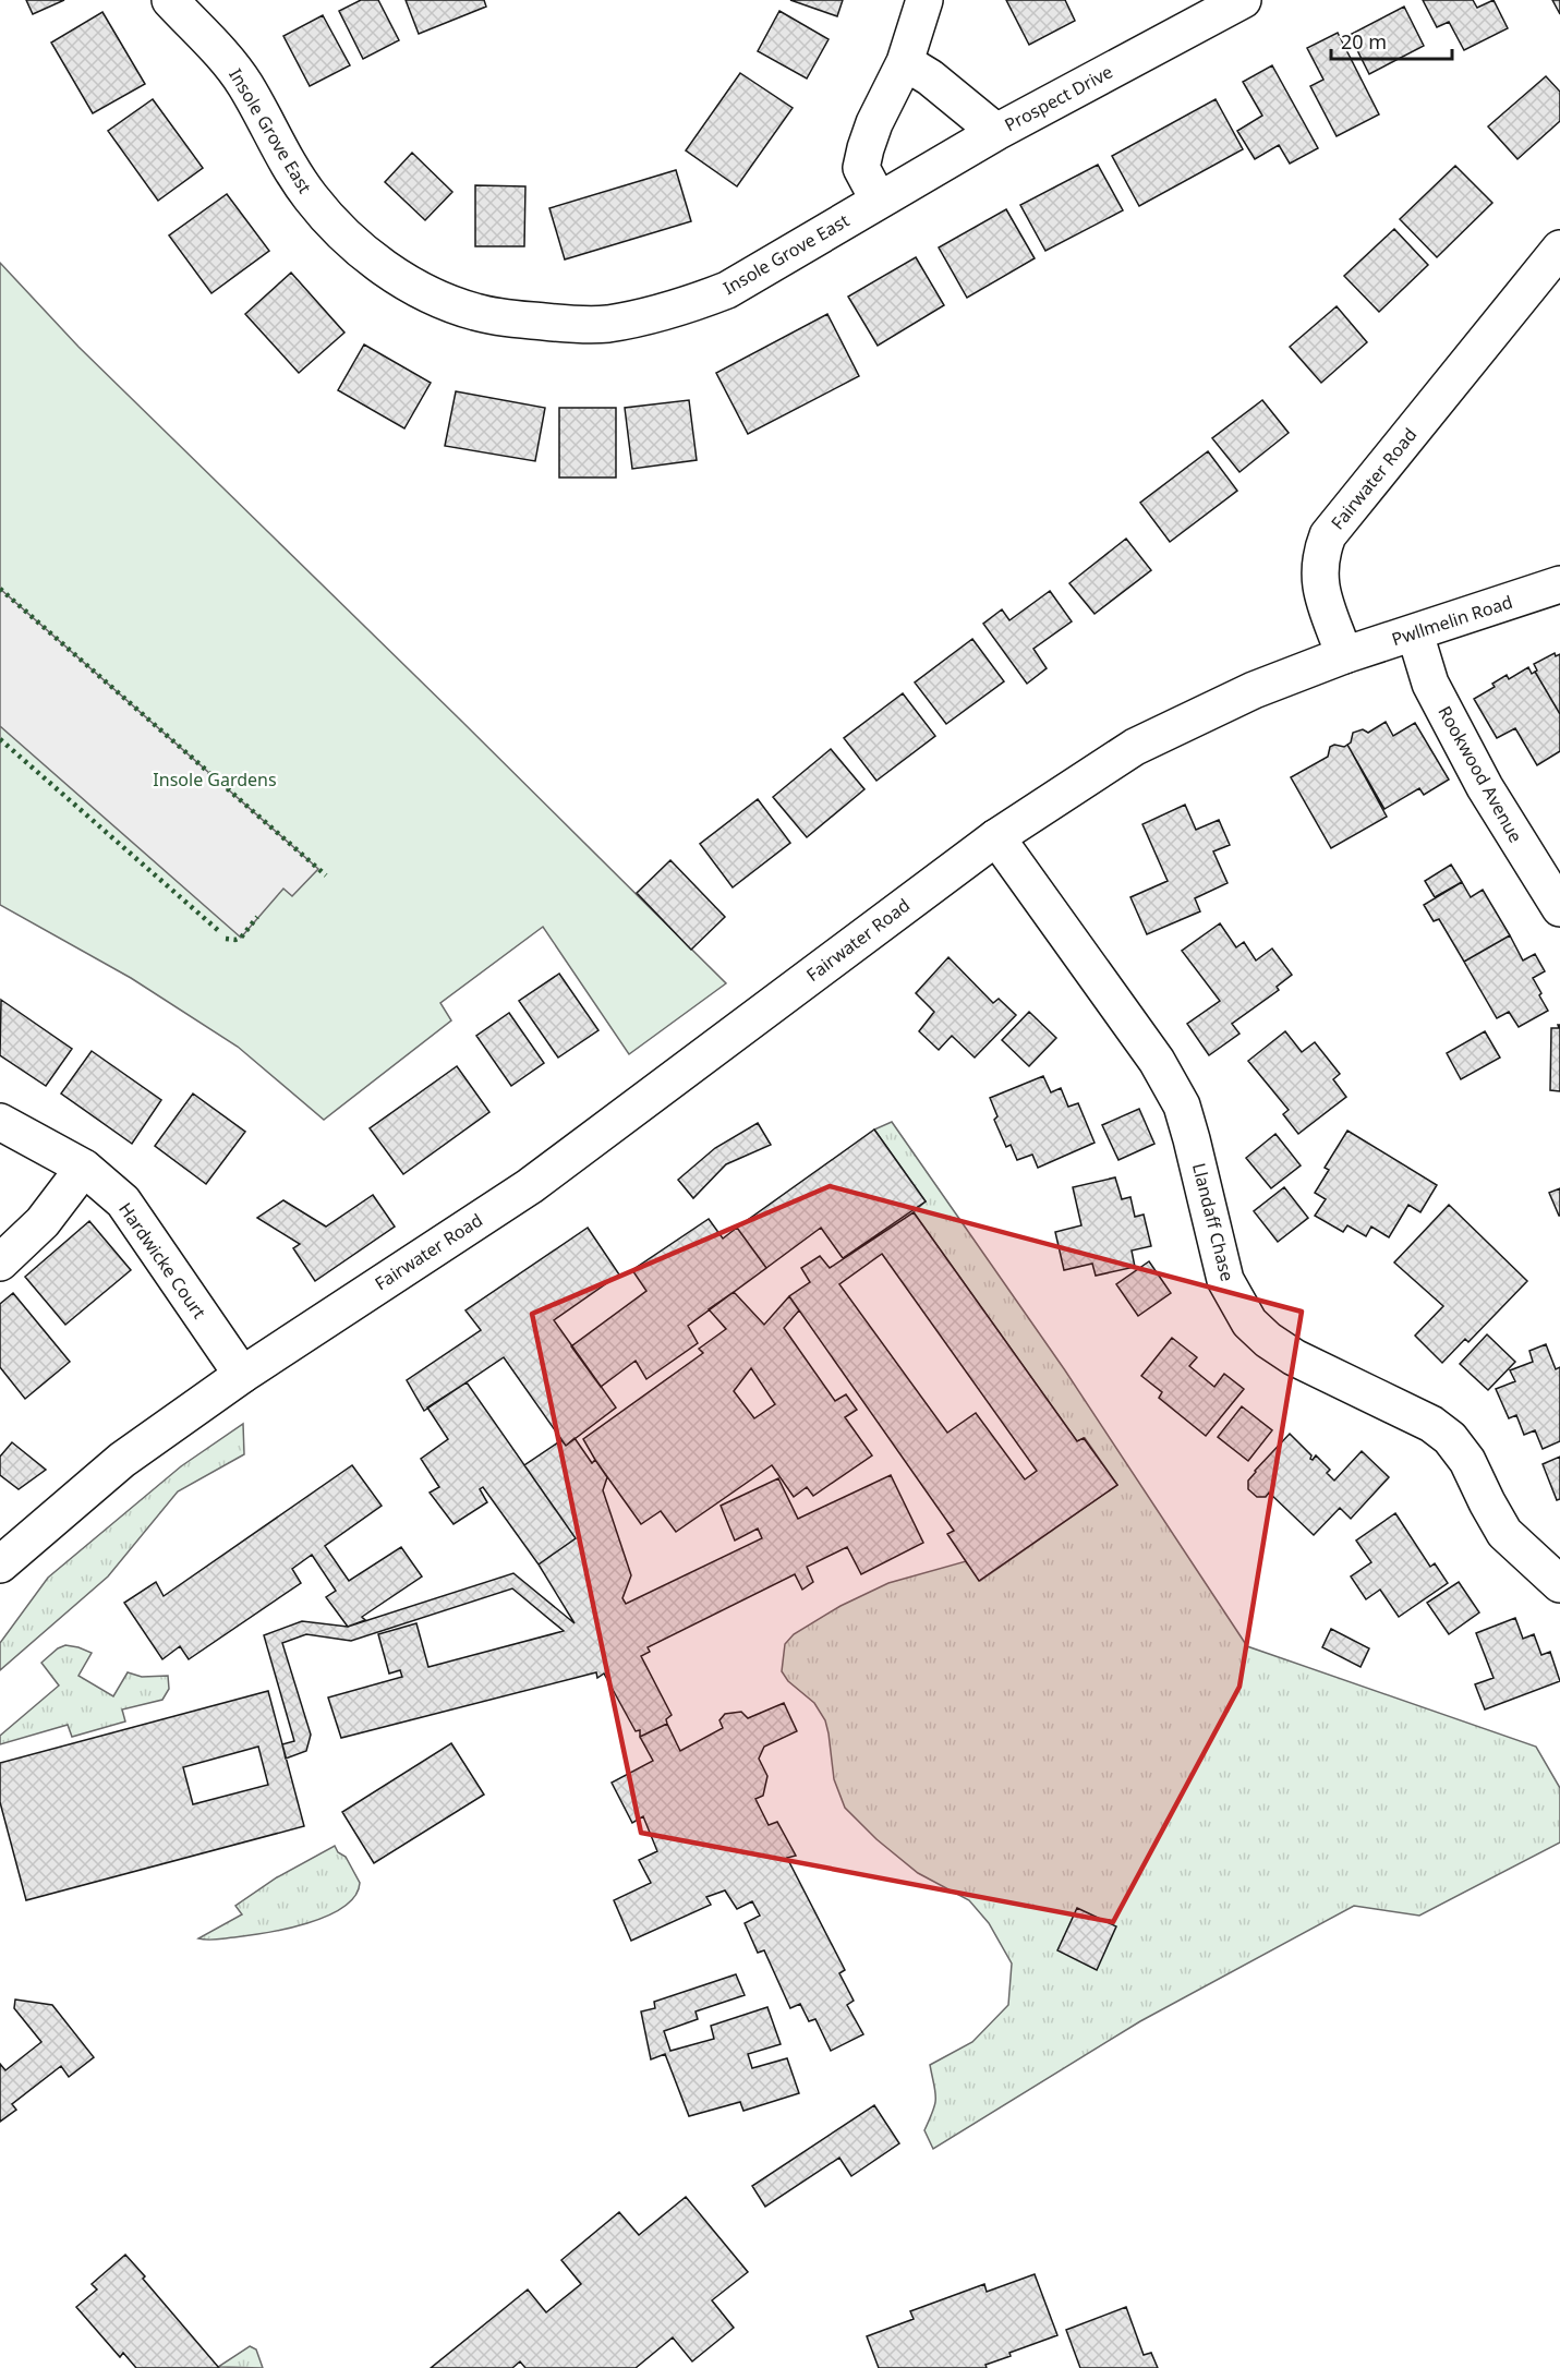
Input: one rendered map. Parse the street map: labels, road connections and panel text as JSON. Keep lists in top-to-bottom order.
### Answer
{
  "streets": {
    "street": [
      "Prospect Drive",
      "Insole Grove East",
      "Fairwater Road",
      "Pwllmelin Road",
      "Rookwood Avenue",
      "Llandaff Chase",
      "Hardwicke Court"
    ]
  },
  "crossings": [
    ["Prospect Drive", "Insole Grove East"],
    ["Fairwater Road", "Pwllmelin Road"],
    ["Fairwater Road", "Llandaff Chase"],
    ["Fairwater Road", "Hardwicke Court"],
    ["Pwllmelin Road", "Rookwood Avenue"]
  ],
  "parks": ["Insole Gardens"],
  "scale_bar": "20 m"
}
